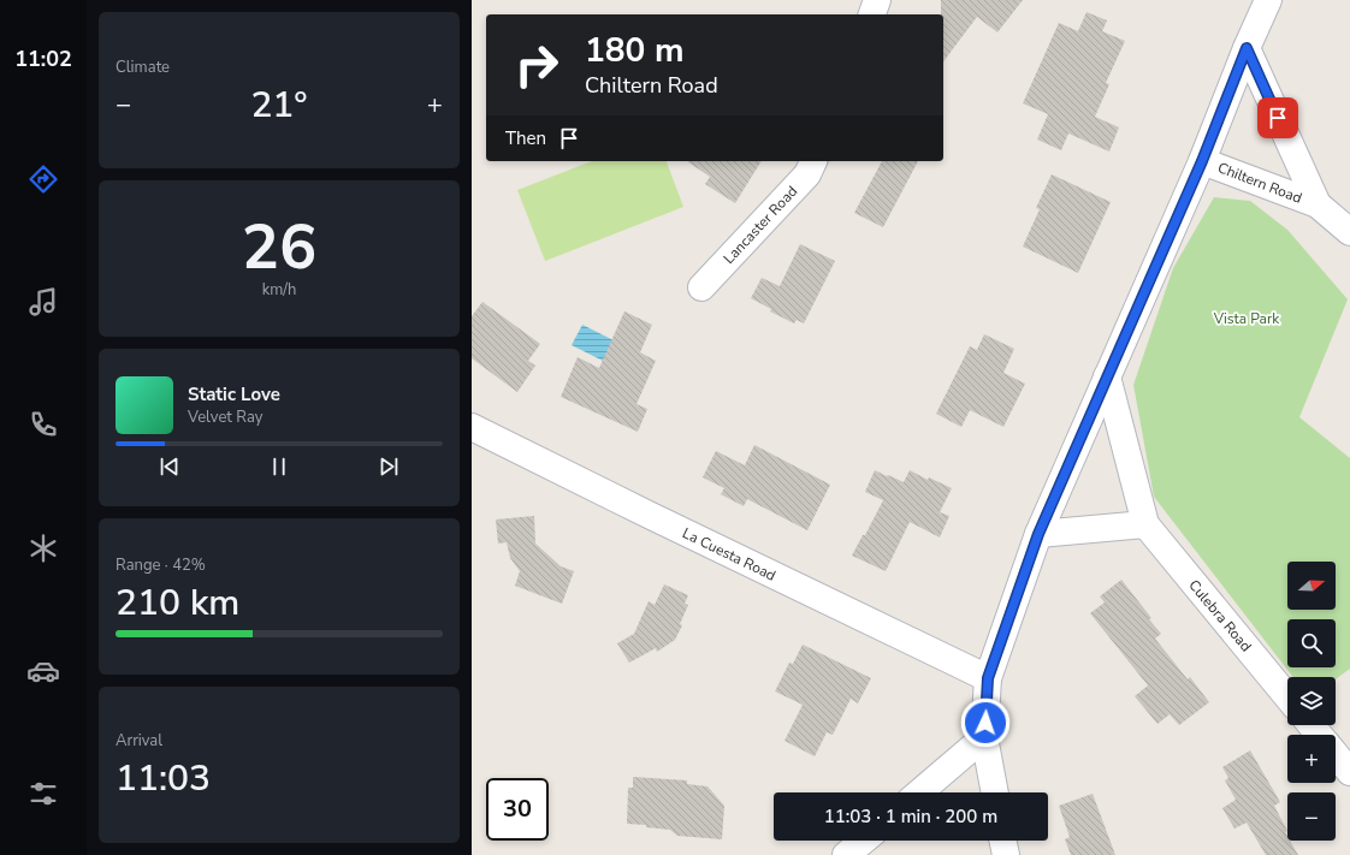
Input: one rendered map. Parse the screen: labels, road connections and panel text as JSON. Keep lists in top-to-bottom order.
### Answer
{
  "streets": {
    "street": [
      "Chiltern Road",
      "Lancaster Road",
      "La Cuesta Road",
      "Culebra Road"
    ]
  },
  "parks": ["Vista Park"],
  "north": "right",
  "page": {
    "tabs": "11:02",
    "tile": [
      "Climate",
      ["26", "km/h"],
      ["Range · 42%", "210 km"],
      ["Arrival", "11:03"]
    ],
    "turn": ["180 m", "Chiltern Road"],
    "heat": ["−", "21°", "+"],
    "then": "Then",
    "song": ["Static Love", "Velvet Ray"],
    "map_buttons": ["+", "−"],
    "limit": "30",
    "trip": "11:03 · 1 min · 200 m"
  }
}
